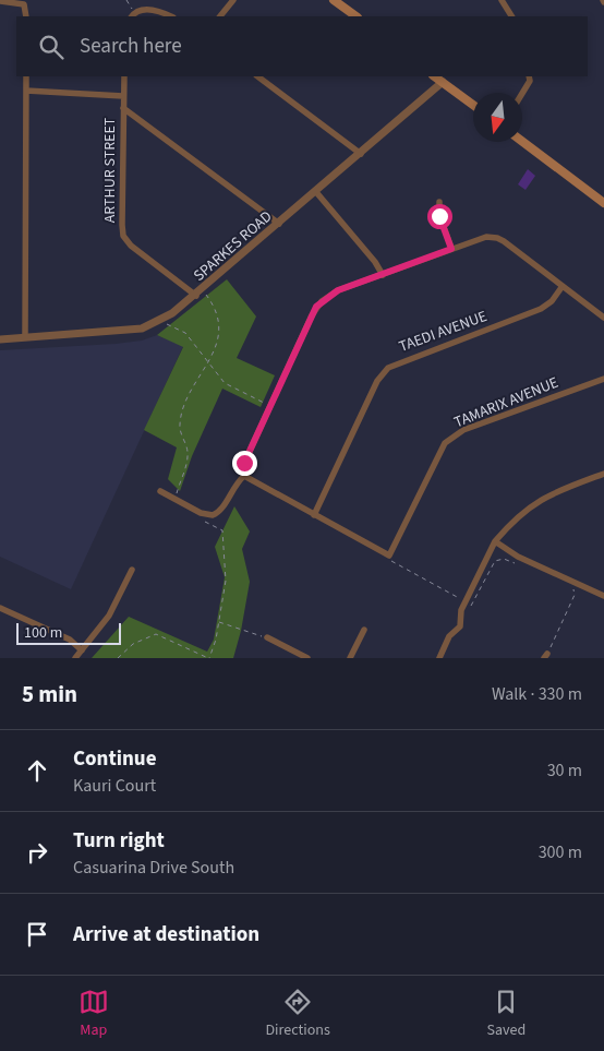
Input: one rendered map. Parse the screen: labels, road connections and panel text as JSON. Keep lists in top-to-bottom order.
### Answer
{
  "streets": {
    "street": [
      "ARTHUR STREET",
      "SPARKES ROAD",
      "TAEDI AVENUE",
      "TAMARIX AVENUE"
    ]
  },
  "crossings": [
    ["ARTHUR STREET", "SPARKES ROAD"]
  ],
  "scale_bar": "100 m",
  "north": "bottom",
  "page": {
    "search": "Search here",
    "scale": "100 m",
    "heading": ["5 min", "Walk · 330 m"],
    "list": [
      ["Continue", "Kauri Court", "30 m"],
      ["Turn right", "Casuarina Drive South", "300 m"],
      "Arrive at destination"
    ],
    "nav": ["Map", "Directions", "Saved"]
  }
}
